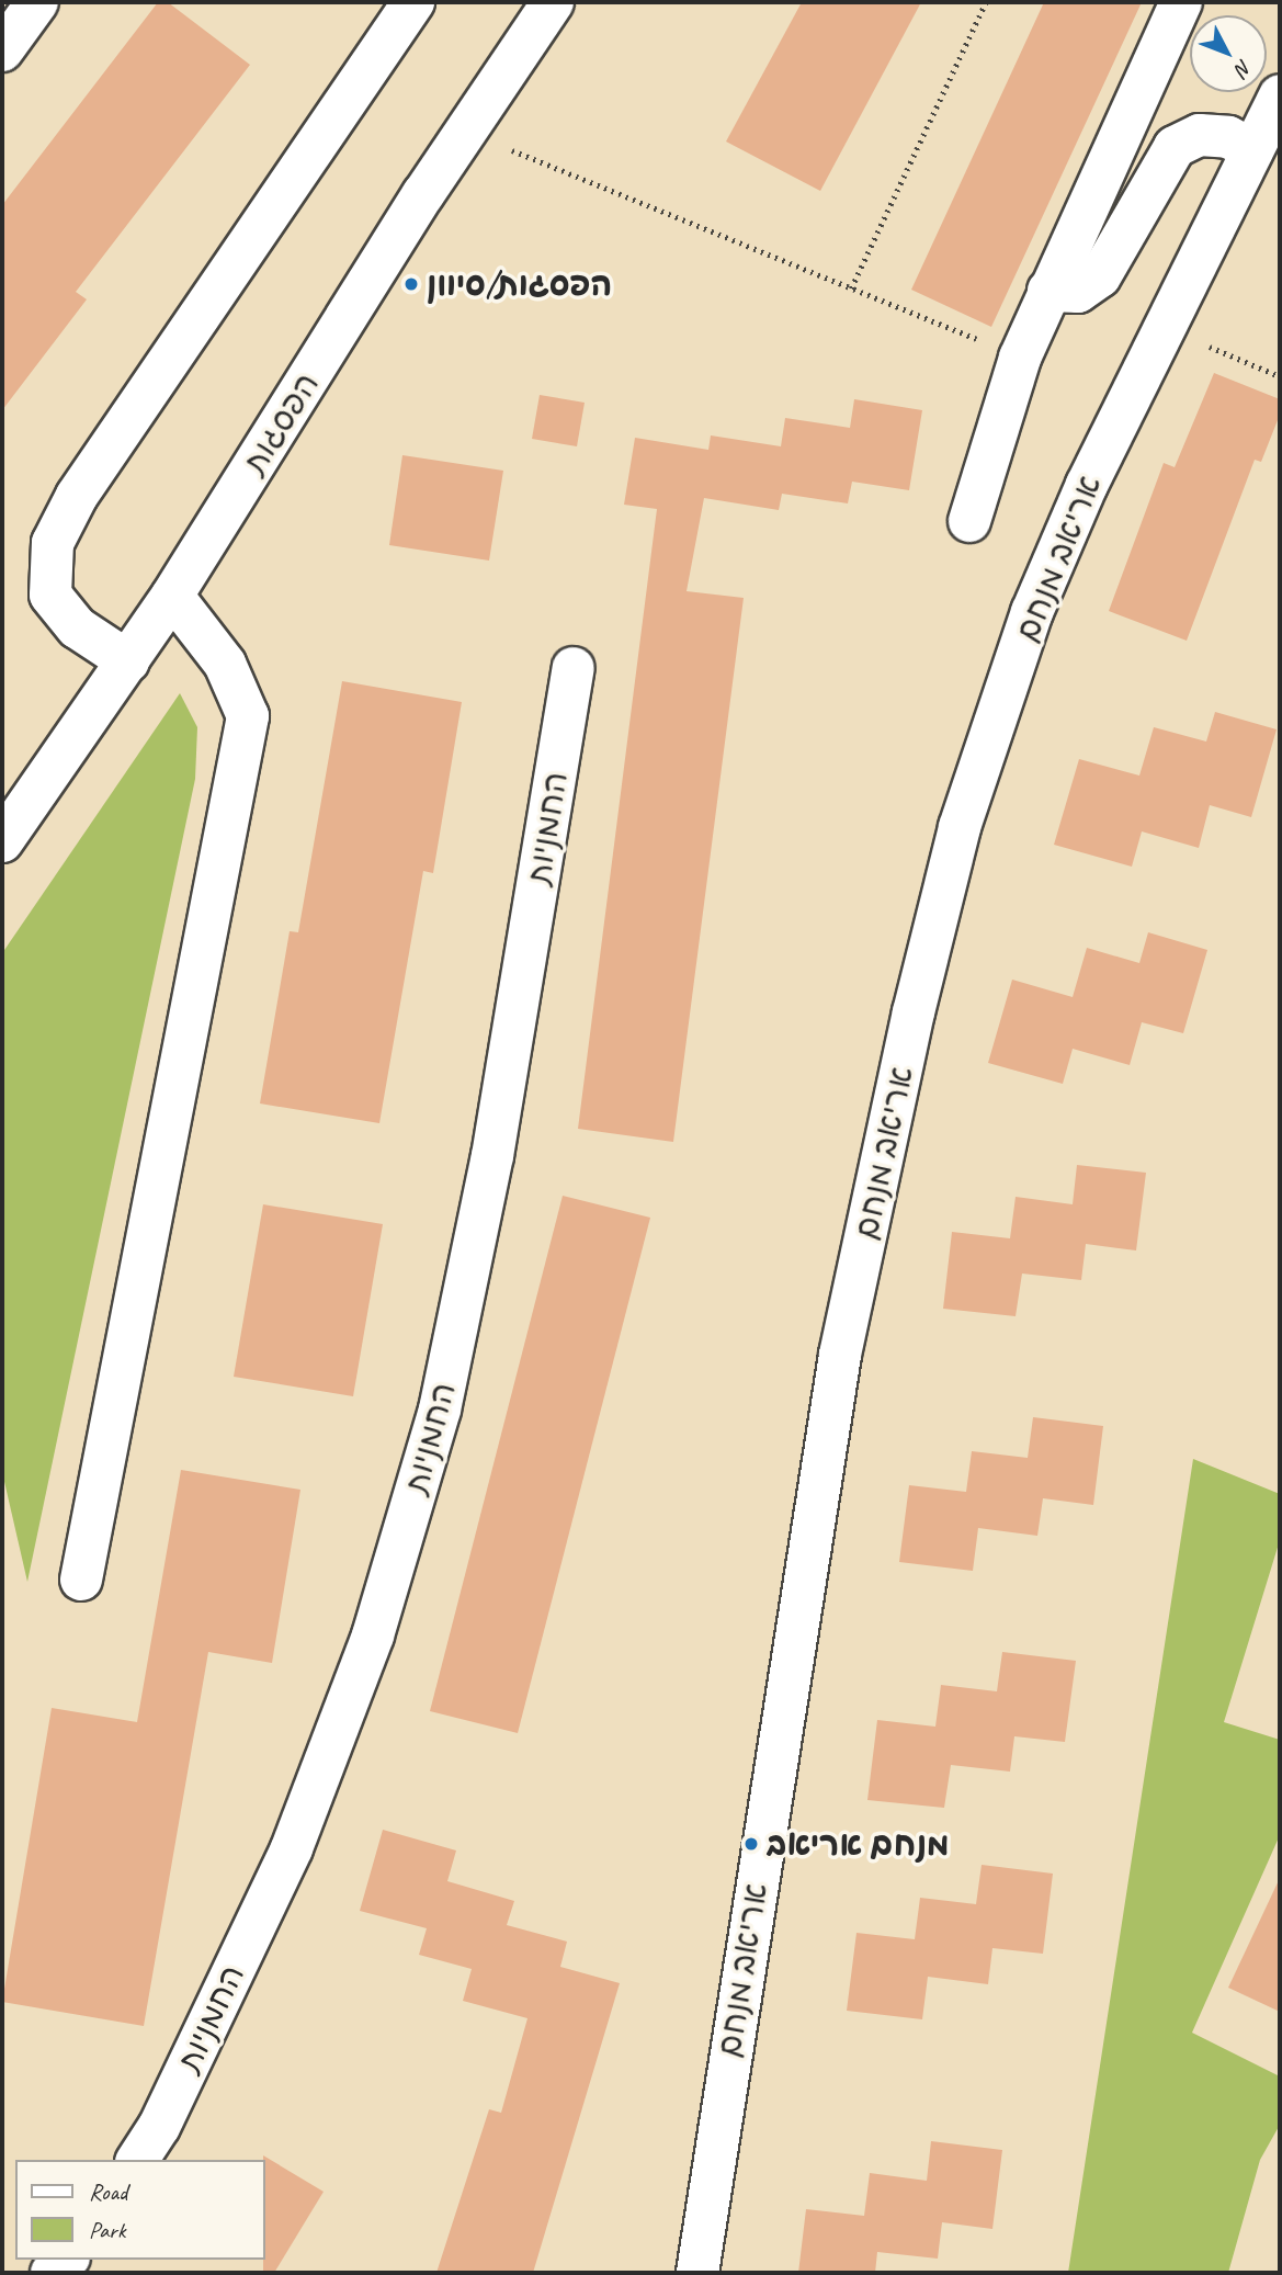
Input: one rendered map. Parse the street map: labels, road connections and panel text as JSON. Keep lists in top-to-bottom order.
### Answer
{
  "streets": {
    "street": ["הפסגות", "אריאב מנחם", "החמניות"]
  },
  "places": ["הפסגות/סיוון", "מנחם אריאב"],
  "legend": ["Road", "Park"],
  "north": "bottom right"
}
